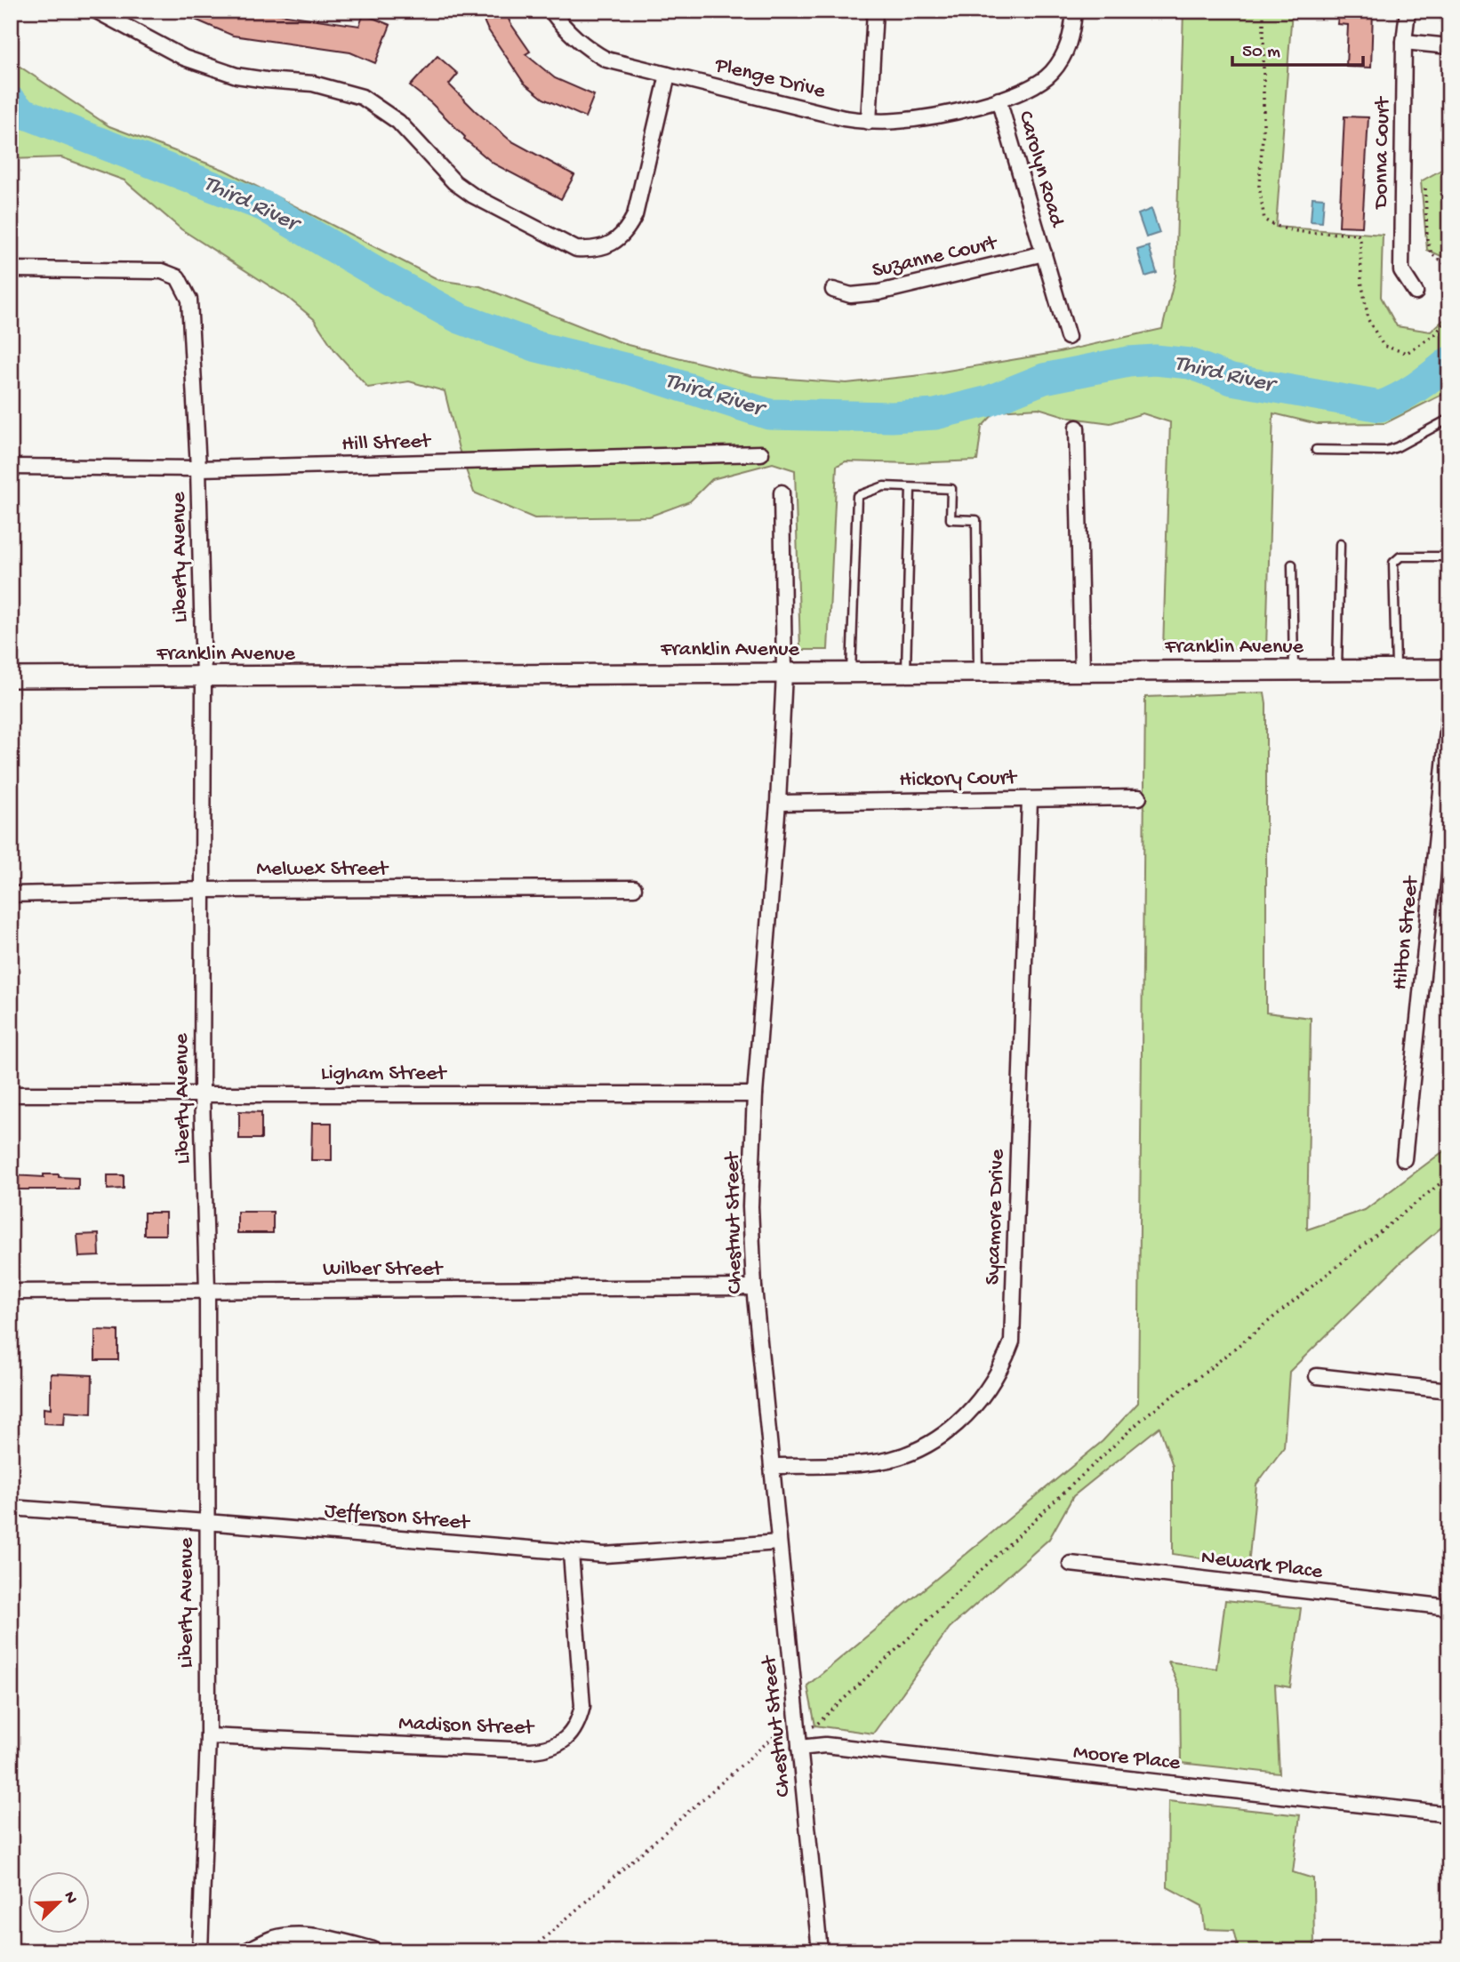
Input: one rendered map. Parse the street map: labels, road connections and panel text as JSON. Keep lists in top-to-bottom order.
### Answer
{
  "streets": {
    "main road": ["Franklin Avenue"],
    "street": [
      "Plenge Drive",
      "Donna Court",
      "Carolyn Road",
      "Suzanne Court",
      "Hill Street",
      "Liberty Avenue",
      "Hickory Court",
      "Melwex Street",
      "Hilton Street",
      "Ligham Street",
      "Sycamore Drive",
      "Chestnut Street",
      "Wilber Street",
      "Jefferson Street",
      "Newark Place",
      "Madison Street",
      "Moore Place"
    ]
  },
  "crossings": [
    ["Plenge Drive", "Carolyn Road"],
    ["Carolyn Road", "Suzanne Court"],
    ["Hill Street", "Liberty Avenue"],
    ["Liberty Avenue", "Franklin Avenue"],
    ["Liberty Avenue", "Melwex Street"],
    ["Liberty Avenue", "Ligham Street"],
    ["Liberty Avenue", "Wilber Street"],
    ["Liberty Avenue", "Jefferson Street"],
    ["Liberty Avenue", "Madison Street"],
    ["Franklin Avenue", "Chestnut Street"],
    ["Hickory Court", "Sycamore Drive"],
    ["Hickory Court", "Chestnut Street"],
    ["Ligham Street", "Chestnut Street"],
    ["Sycamore Drive", "Chestnut Street"],
    ["Chestnut Street", "Wilber Street"],
    ["Chestnut Street", "Jefferson Street"],
    ["Chestnut Street", "Moore Place"],
    ["Jefferson Street", "Madison Street"]
  ],
  "water": ["Third River"],
  "scale_bar": "50 m",
  "north": "top right"
}
